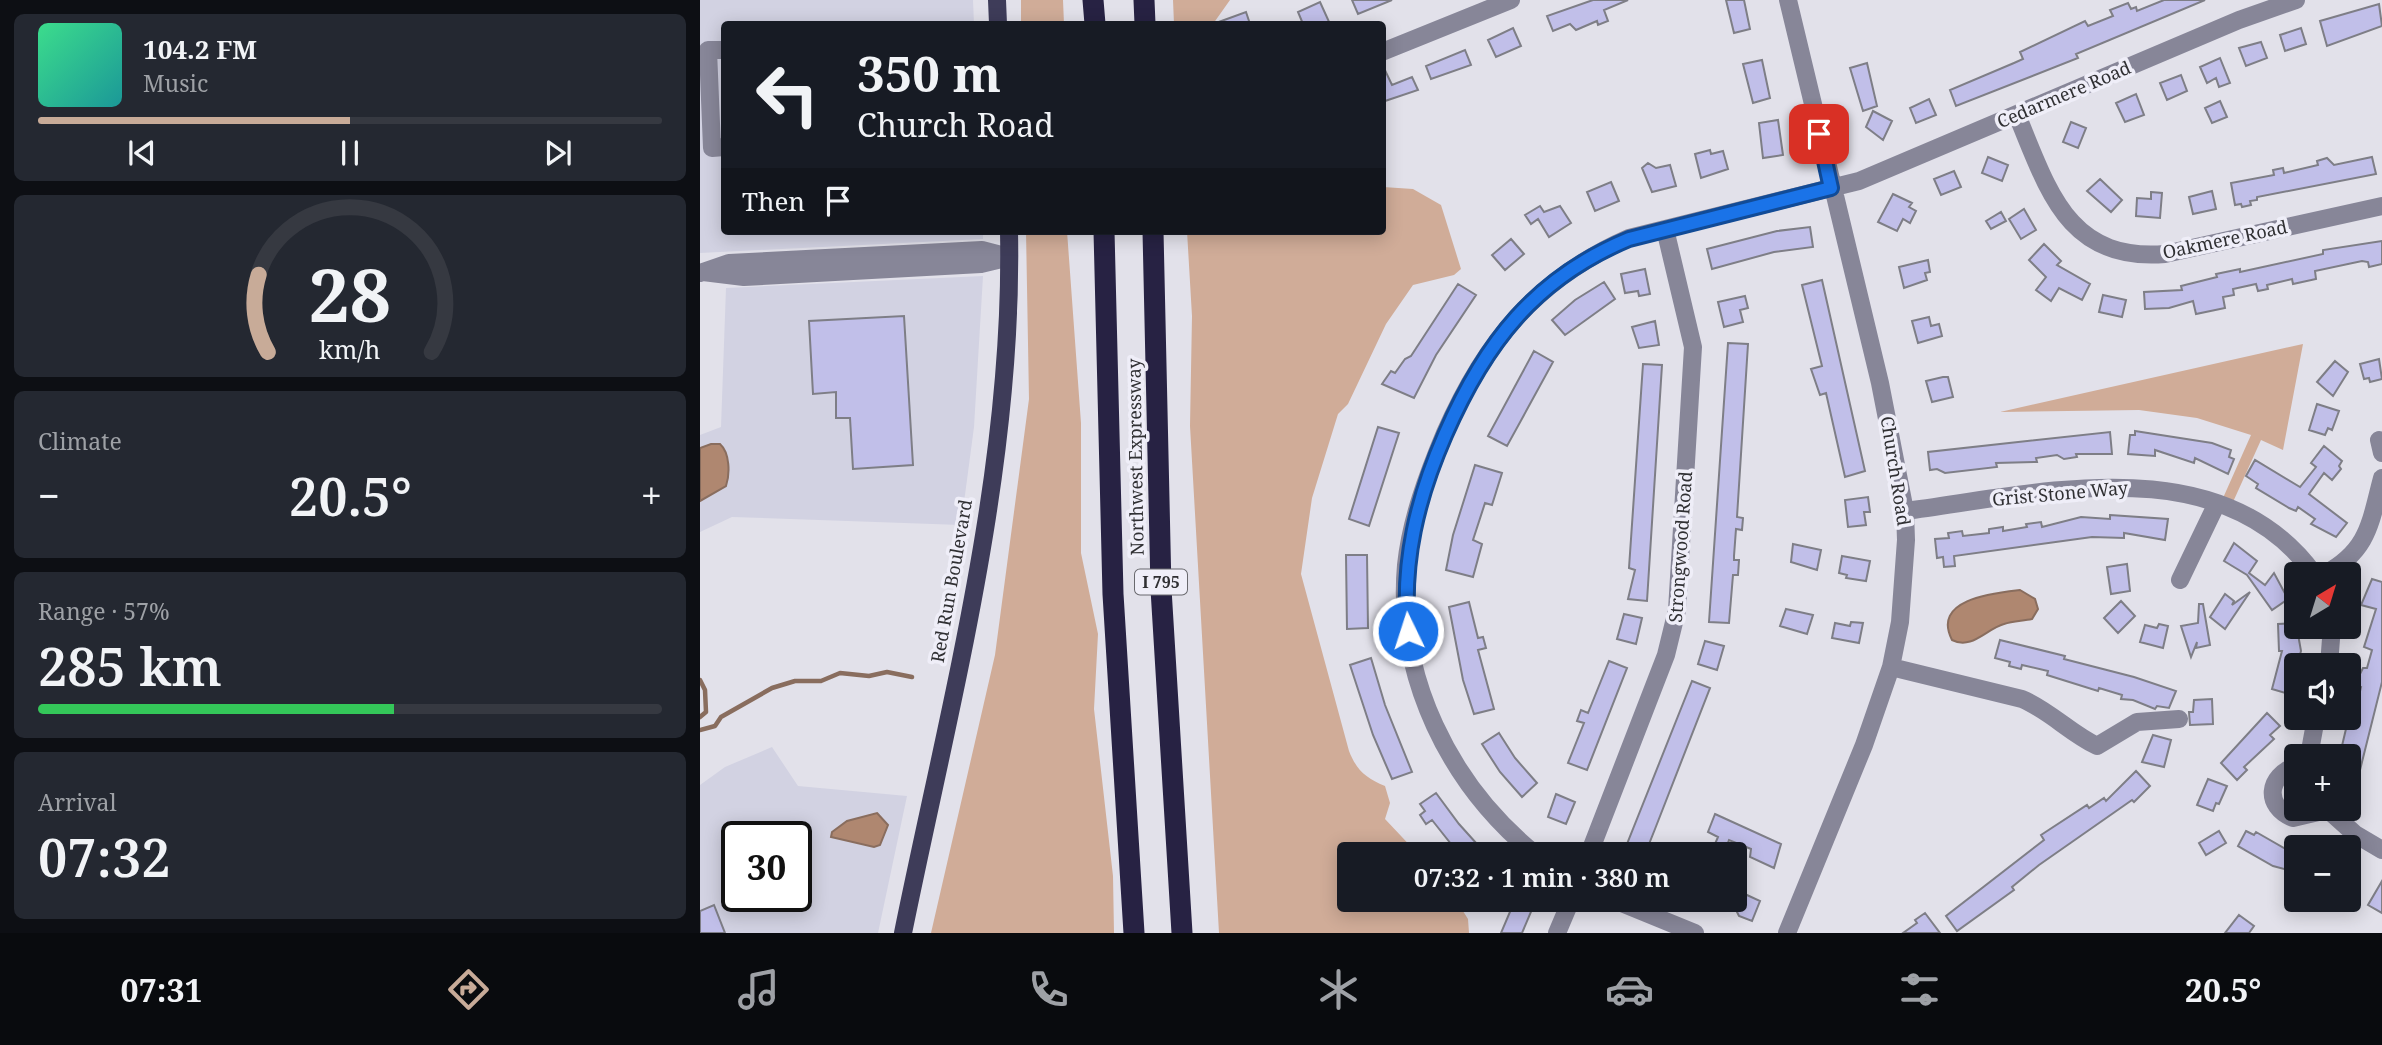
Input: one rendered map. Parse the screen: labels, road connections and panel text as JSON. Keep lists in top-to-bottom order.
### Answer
{
  "streets": {
    "highway": ["Northwest Expressway", "I 795"],
    "main road": ["Red Run Boulevard"],
    "street": [
      "Cedarmere Road",
      "Oakmere Road",
      "Church Road",
      "Grist Stone Way",
      "Strongwood Road"
    ]
  },
  "crossings": [
    ["Cedarmere Road", "Oakmere Road"],
    ["Cedarmere Road", "Church Road"],
    ["Cedarmere Road", "Strongwood Road"],
    ["Church Road", "Grist Stone Way"]
  ],
  "north": "top right",
  "page": {
    "turn": ["350 m", "Church Road"],
    "song": ["104.2 FM", "Music"],
    "then": "Then",
    "tile": [
      "Climate",
      ["Range · 57%", "285 km"],
      ["Arrival", "07:32"]
    ],
    "heat": ["−", "20.5°", "+"],
    "map_buttons": ["+", "−"],
    "limit": "30",
    "trip": "07:32 · 1 min · 380 m",
    "tabs": ["07:31", "20.5°"],
    "gauge": ["28", "km/h"]
  }
}
